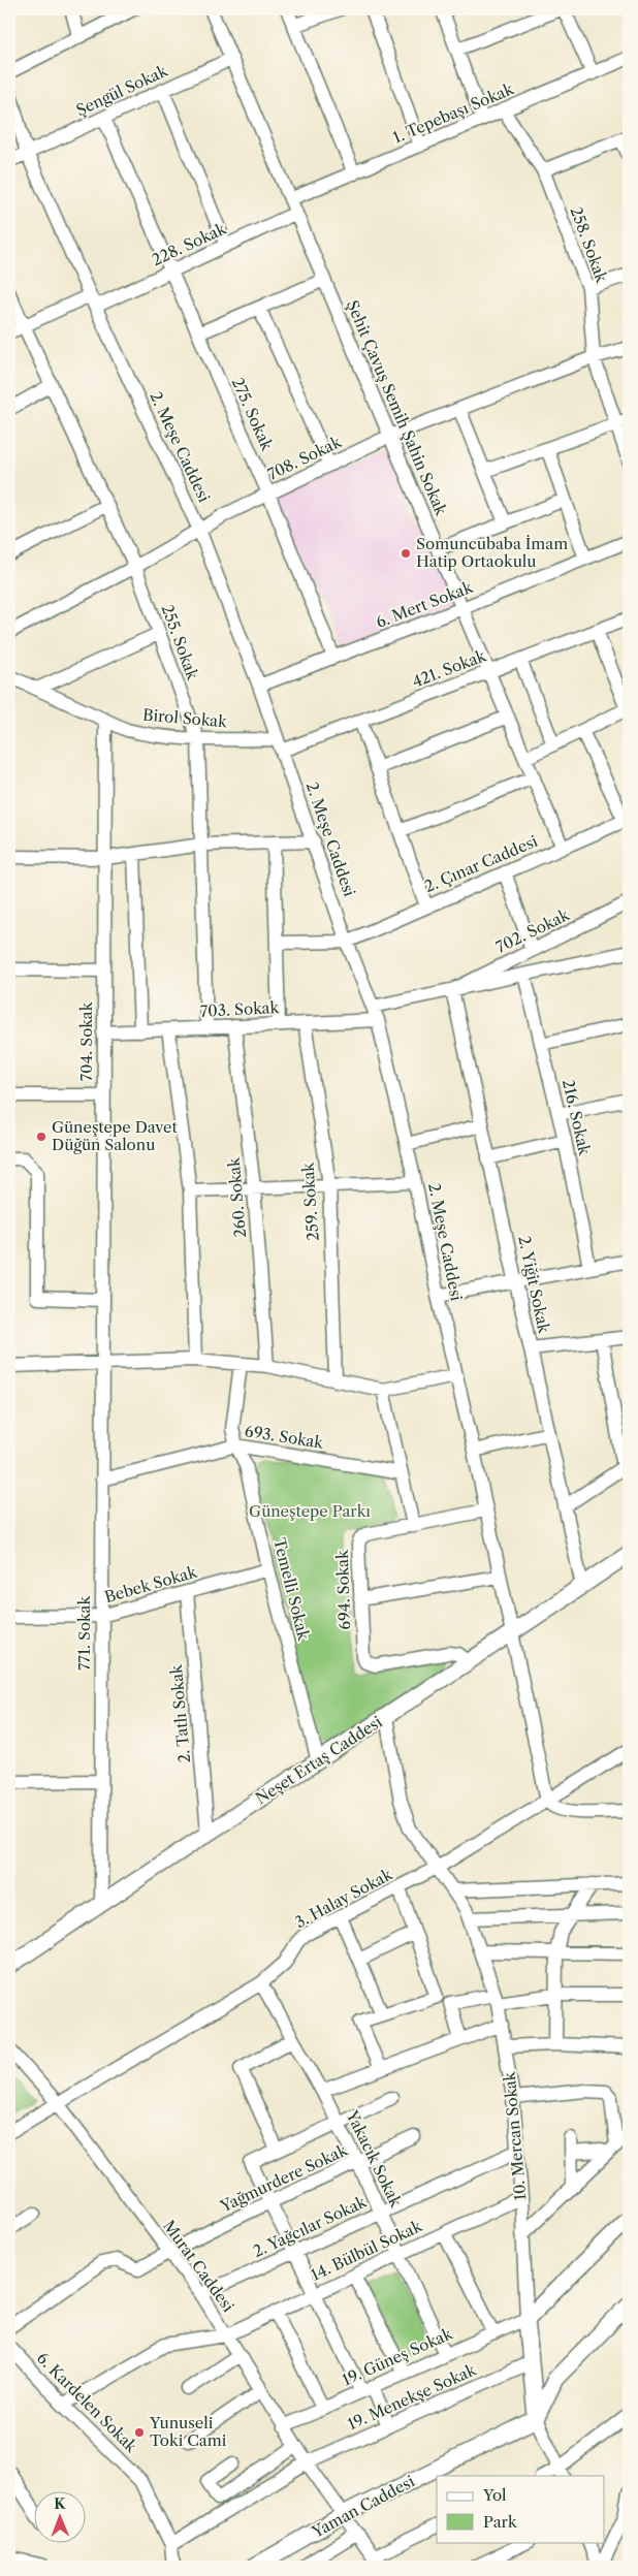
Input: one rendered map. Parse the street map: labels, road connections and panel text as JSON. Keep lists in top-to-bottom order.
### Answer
{
  "streets": {
    "main road": ["Neşet Ertaş Caddesi", "10. Mercan Sokak", "Yaman Caddesi"],
    "street": [
      "Şengül Sokak",
      "1. Tepebaşı Sokak",
      "228. Sokak",
      "258. Sokak",
      "Şehit Çavuş Semih Şahin Sokak",
      "275. Sokak",
      "2. Meşe Caddesi",
      "708. Sokak",
      "6. Mert Sokak",
      "255. Sokak",
      "421. Sokak",
      "Birol Sokak",
      "2. Çınar Caddesi",
      "702. Sokak",
      "703. Sokak",
      "704. Sokak",
      "216. Sokak",
      "260. Sokak",
      "259. Sokak",
      "2. Yiğit Sokak",
      "693. Sokak",
      "Bebek Sokak",
      "Temelli Sokak",
      "694. Sokak",
      "771. Sokak",
      "2. Tatlı Sokak",
      "3. Halay Sokak",
      "Yakacık Sokak",
      "Yağmurdere Sokak",
      "2. Yağcılar Sokak",
      "14. Bülbül Sokak",
      "Murat Caddesi",
      "19. Güneş Sokak",
      "19. Menekşe Sokak",
      "6. Kardelen Sokak"
    ]
  },
  "crossings": [
    ["Şengül Sokak", "Şehit Çavuş Semih Şahin Sokak"],
    ["Şengül Sokak", "275. Sokak"],
    ["Şengül Sokak", "2. Meşe Caddesi"],
    ["1. Tepebaşı Sokak", "258. Sokak"],
    ["1. Tepebaşı Sokak", "Şehit Çavuş Semih Şahin Sokak"],
    ["228. Sokak", "Şehit Çavuş Semih Şahin Sokak"],
    ["228. Sokak", "275. Sokak"],
    ["228. Sokak", "2. Meşe Caddesi"],
    ["228. Sokak", "255. Sokak"],
    ["258. Sokak", "708. Sokak"],
    ["Şehit Çavuş Semih Şahin Sokak", "708. Sokak"],
    ["Şehit Çavuş Semih Şahin Sokak", "6. Mert Sokak"],
    ["Şehit Çavuş Semih Şahin Sokak", "421. Sokak"],
    ["Şehit Çavuş Semih Şahin Sokak", "2. Çınar Caddesi"],
    ["275. Sokak", "708. Sokak"],
    ["275. Sokak", "6. Mert Sokak"],
    ["2. Meşe Caddesi", "708. Sokak"],
    ["2. Meşe Caddesi", "6. Mert Sokak"],
    ["2. Meşe Caddesi", "421. Sokak"],
    ["2. Meşe Caddesi", "Birol Sokak"],
    ["2. Meşe Caddesi", "2. Çınar Caddesi"],
    ["2. Meşe Caddesi", "702. Sokak"],
    ["2. Meşe Caddesi", "703. Sokak"],
    ["2. Meşe Caddesi", "694. Sokak"],
    ["2. Meşe Caddesi", "Neşet Ertaş Caddesi"],
    ["2. Meşe Caddesi", "3. Halay Sokak"],
    ["708. Sokak", "255. Sokak"],
    ["255. Sokak", "Birol Sokak"],
    ["255. Sokak", "703. Sokak"],
    ["421. Sokak", "Birol Sokak"],
    ["Birol Sokak", "704. Sokak"],
    ["702. Sokak", "216. Sokak"],
    ["702. Sokak", "2. Yiğit Sokak"],
    ["703. Sokak", "704. Sokak"],
    ["703. Sokak", "260. Sokak"],
    ["703. Sokak", "259. Sokak"],
    ["704. Sokak", "771. Sokak"],
    ["2. Yiğit Sokak", "Neşet Ertaş Caddesi"],
    ["693. Sokak", "Temelli Sokak"],
    ["693. Sokak", "771. Sokak"],
    ["Bebek Sokak", "Temelli Sokak"],
    ["Bebek Sokak", "771. Sokak"],
    ["Bebek Sokak", "2. Tatlı Sokak"],
    ["Temelli Sokak", "Neşet Ertaş Caddesi"],
    ["694. Sokak", "Neşet Ertaş Caddesi"],
    ["771. Sokak", "Neşet Ertaş Caddesi"],
    ["2. Tatlı Sokak", "Neşet Ertaş Caddesi"],
    ["Neşet Ertaş Caddesi", "10. Mercan Sokak"],
    ["3. Halay Sokak", "10. Mercan Sokak"],
    ["3. Halay Sokak", "Yakacık Sokak"],
    ["3. Halay Sokak", "Murat Caddesi"],
    ["10. Mercan Sokak", "2. Yağcılar Sokak"],
    ["10. Mercan Sokak", "14. Bülbül Sokak"],
    ["10. Mercan Sokak", "19. Güneş Sokak"],
    ["10. Mercan Sokak", "19. Menekşe Sokak"],
    ["10. Mercan Sokak", "Yaman Caddesi"],
    ["Yakacık Sokak", "Yağmurdere Sokak"],
    ["Yakacık Sokak", "2. Yağcılar Sokak"],
    ["Yakacık Sokak", "14. Bülbül Sokak"],
    ["Yakacık Sokak", "19. Güneş Sokak"],
    ["Yağmurdere Sokak", "Murat Caddesi"],
    ["2. Yağcılar Sokak", "Murat Caddesi"],
    ["14. Bülbül Sokak", "Murat Caddesi"],
    ["14. Bülbül Sokak", "6. Kardelen Sokak"],
    ["Murat Caddesi", "19. Güneş Sokak"],
    ["Murat Caddesi", "19. Menekşe Sokak"],
    ["Murat Caddesi", "Yaman Caddesi"],
    ["19. Menekşe Sokak", "6. Kardelen Sokak"]
  ],
  "parks": ["Güneştepe Parkı"],
  "places": ["Somuncubaba İmam Hatip Ortaokulu", "Güneştepe Davet Düğün Salonu", "Yunuseli Toki Cami"],
  "legend": ["Yol", "Park"],
  "north": "top"
}
